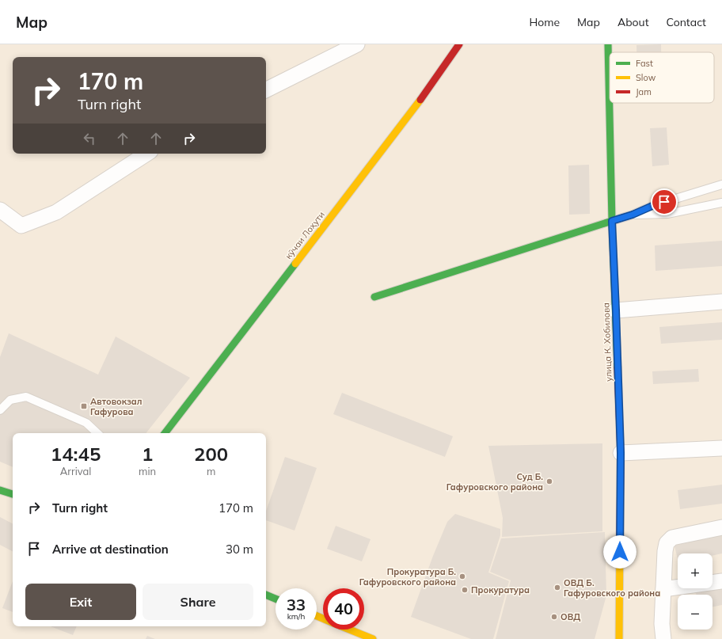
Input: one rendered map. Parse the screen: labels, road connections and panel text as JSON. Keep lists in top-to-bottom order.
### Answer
{
  "streets": {
    "street": ["кӯчаи Лоҳути", "улица К. Хобилова"]
  },
  "places": {
    "transit": ["Автовокзал Гафурова"],
    "other": [
      "Суд Б. Гафуровского района",
      "Прокуратура Б. Гафуровского района",
      "ОВД Б. Гафуровского района",
      "Прокуратура",
      "ОВД"
    ]
  },
  "legend": ["Fast", "Slow", "Jam"],
  "page": {
    "header": "Map",
    "nav": [
      "Home",
      "Map",
      "About",
      "Contact"
    ],
    "turn": ["170 m", "Turn right"],
    "eta": [
      "14:45",
      "Arrival",
      "1",
      "min",
      "200",
      "m"
    ],
    "list": [
      {
        "name": "Turn right",
        "value": "170 m"
      },
      {
        "name": "Arrive at destination",
        "value": "30 m"
      }
    ],
    "map_buttons": ["+", "−"],
    "buttons": ["Exit", "Share"],
    "speed": "33 km/h",
    "limit": "40"
  }
}
